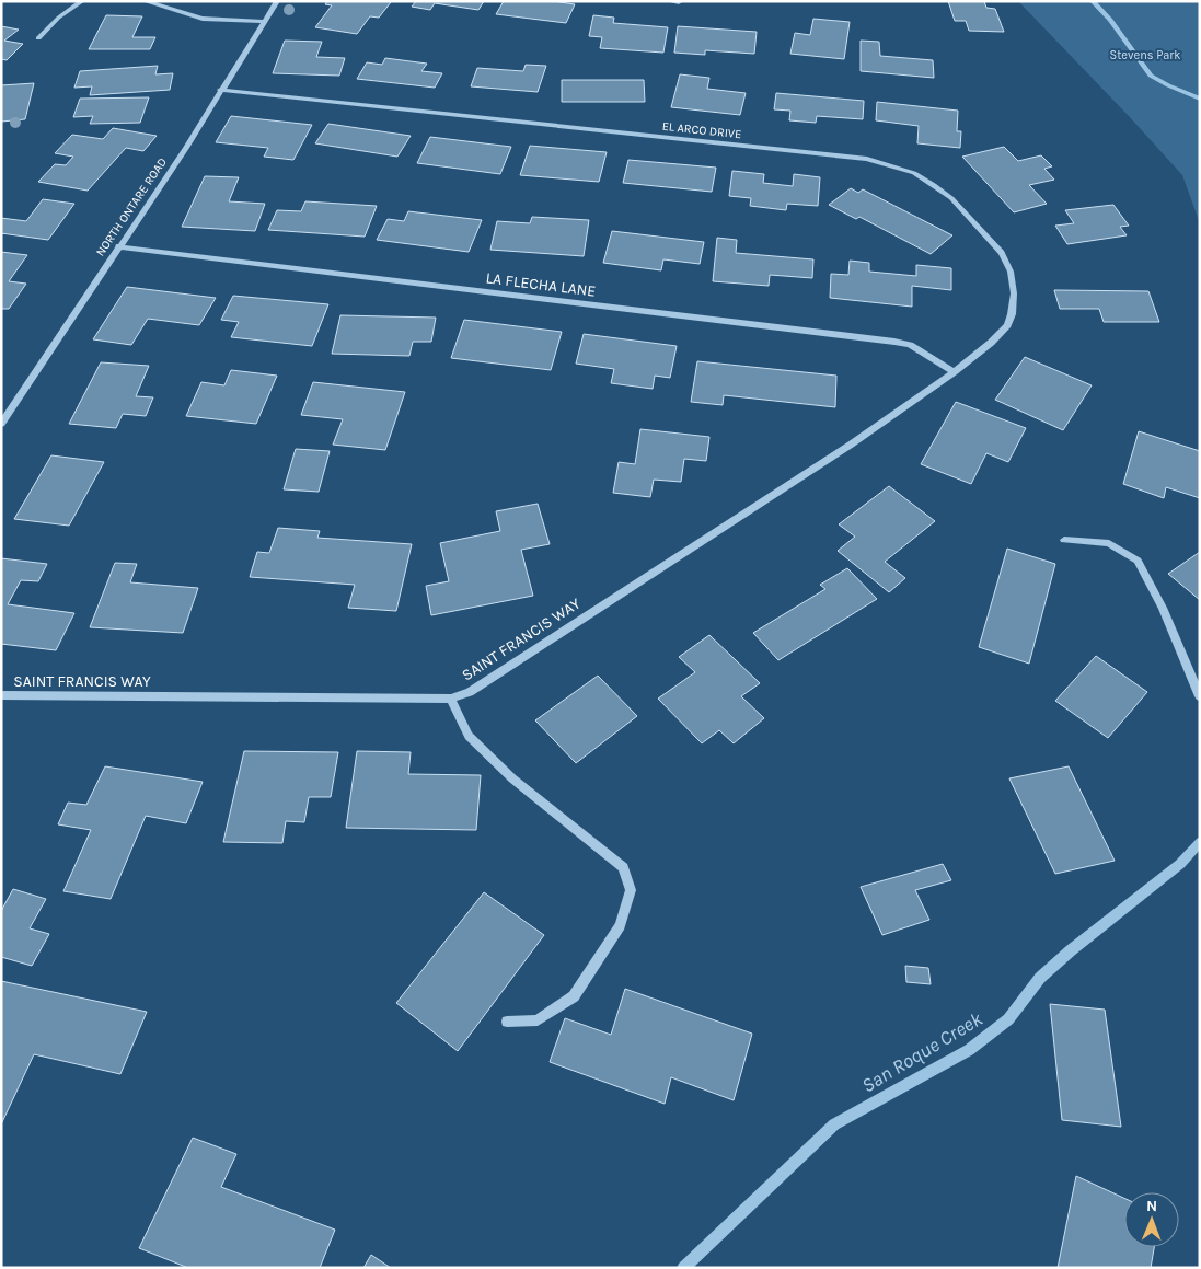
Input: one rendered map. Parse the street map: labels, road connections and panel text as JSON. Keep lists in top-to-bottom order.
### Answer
{
  "streets": {
    "street": [
      "EL ARCO DRIVE",
      "NORTH ONTARE ROAD",
      "LA FLECHA LANE",
      "SAINT FRANCIS WAY"
    ]
  },
  "crossings": [
    ["EL ARCO DRIVE", "NORTH ONTARE ROAD"],
    ["EL ARCO DRIVE", "LA FLECHA LANE"],
    ["EL ARCO DRIVE", "SAINT FRANCIS WAY"],
    ["NORTH ONTARE ROAD", "LA FLECHA LANE"],
    ["LA FLECHA LANE", "SAINT FRANCIS WAY"]
  ],
  "water": ["San Roque Creek"],
  "parks": ["Stevens Park"],
  "north": "top"
}
